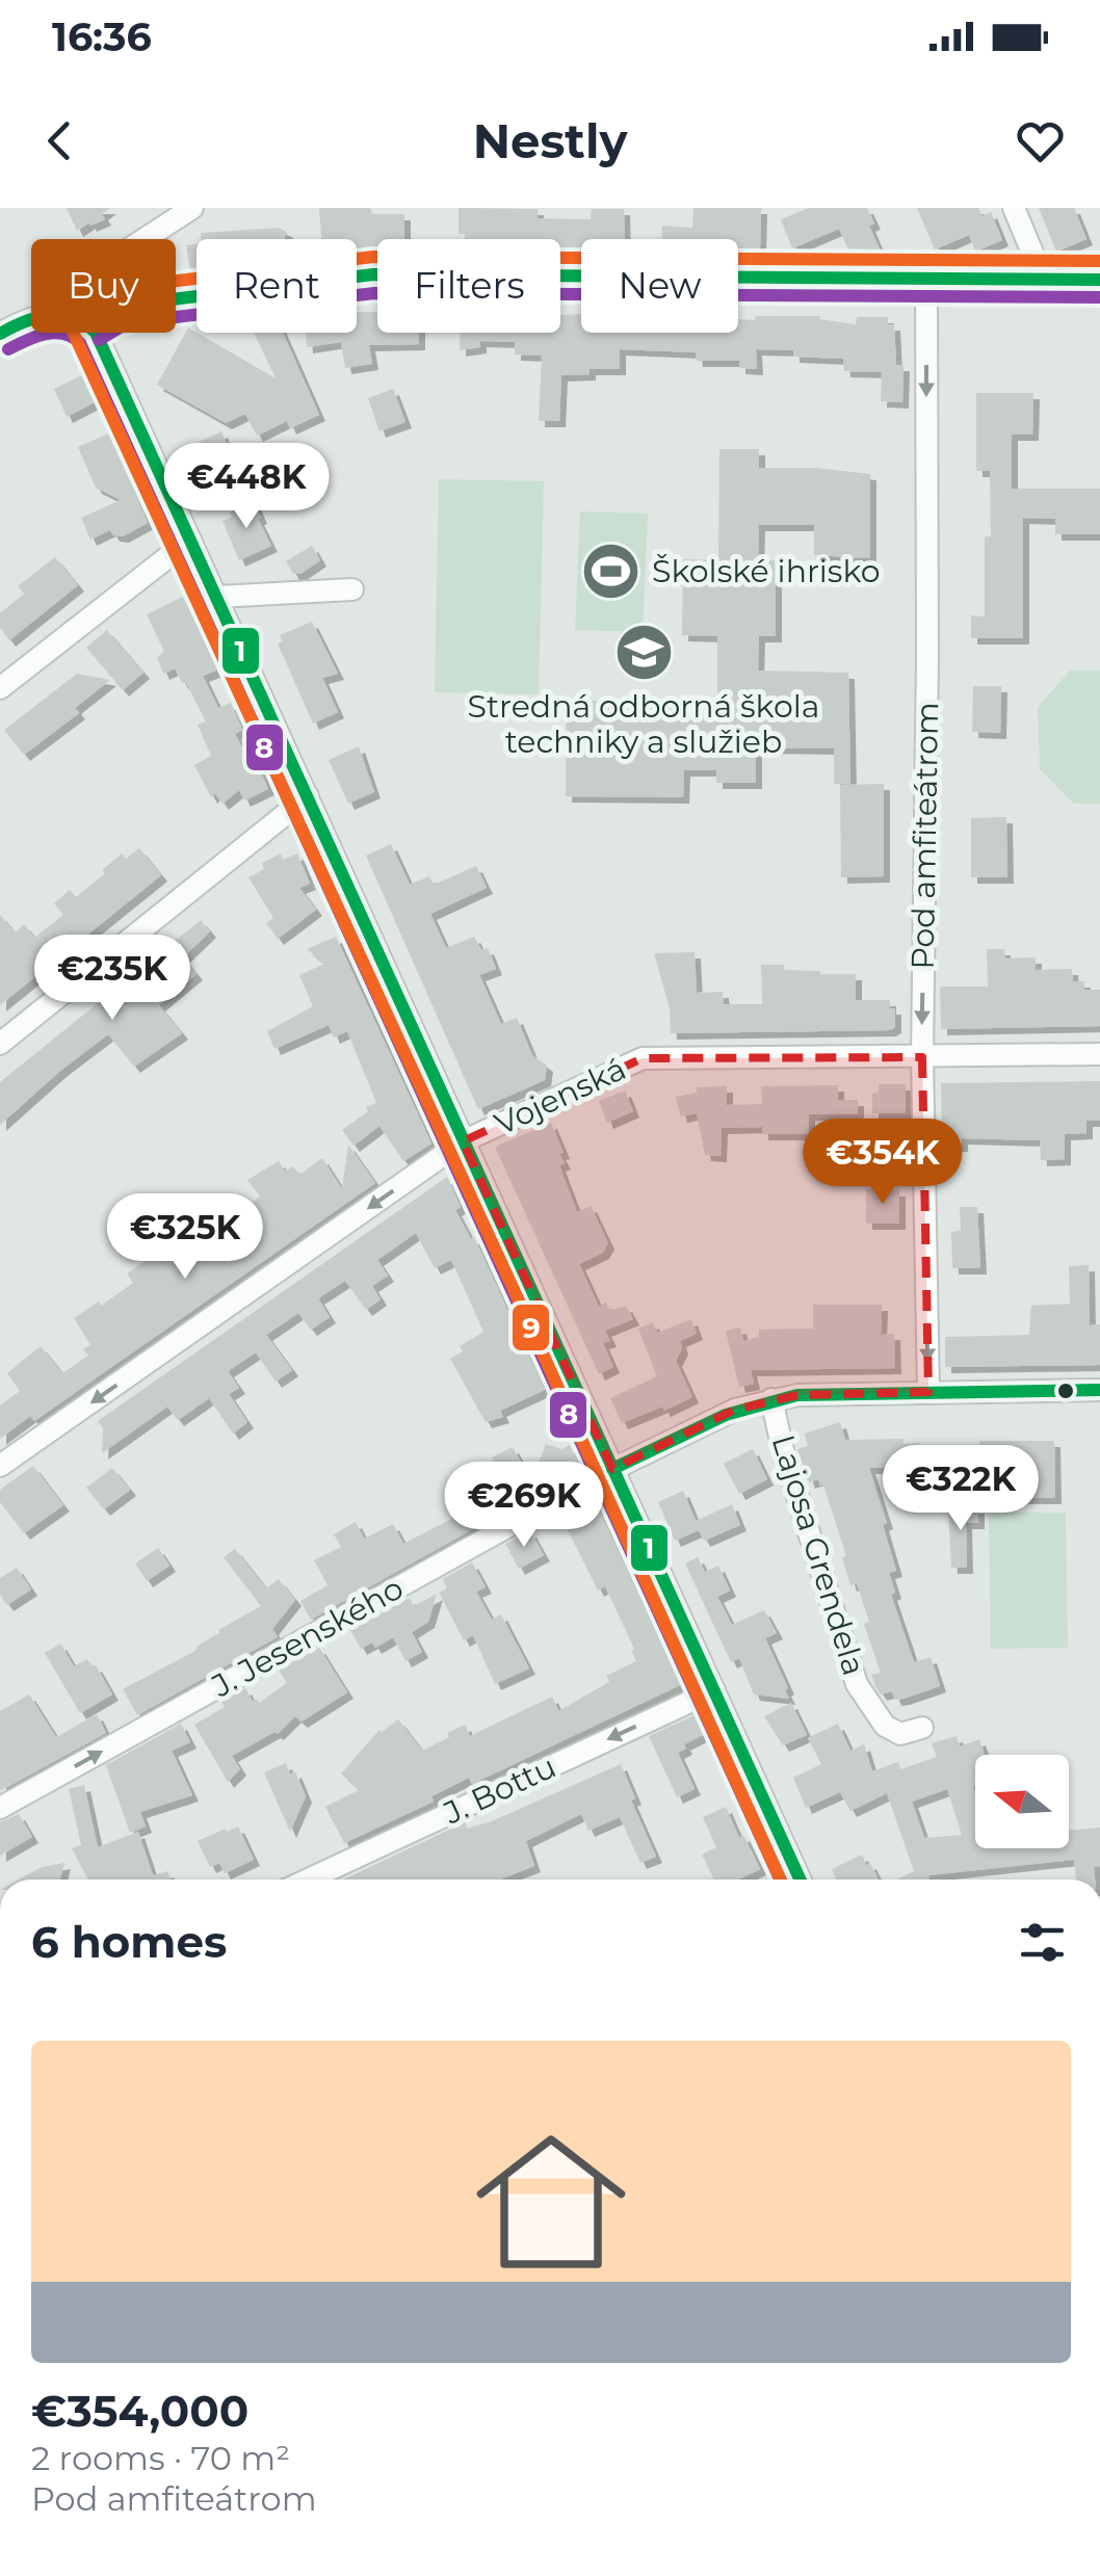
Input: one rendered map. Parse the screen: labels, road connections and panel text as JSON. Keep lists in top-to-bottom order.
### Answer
{
  "streets": {
    "street": [
      "Pod amfiteátrom",
      "Vojenská",
      "Lajosa Grendela",
      "J. Jesenského",
      "J. Bottu"
    ]
  },
  "crossings": [
    ["Pod amfiteátrom", "Vojenská"],
    ["Pod amfiteátrom", "J. Jesenského"],
    ["Lajosa Grendela", "J. Jesenského"]
  ],
  "one_way": [
    "Pod amfiteátrom",
    "Vojenská",
    "J. Jesenského",
    "J. Bottu"
  ],
  "places": {
    "sports": ["Školské ihrisko"],
    "school or university": ["Stredná odborná škola techniky a služieb"]
  },
  "lines": ["transit line 9", "transit line 1", "transit line 8"],
  "north": "left",
  "page": {
    "status": "16:36",
    "header": "Nestly",
    "chip": [
      "Buy",
      "Rent",
      "Filters",
      "New"
    ],
    "price": [
      "€448K",
      "€235K",
      "€354K",
      "€325K",
      "€322K",
      "€269K"
    ],
    "heading": "6 homes",
    "list": [
      {
        "name": "€354,000",
        "note": "2 rooms · 70 m² · Pod amfiteátrom"
      }
    ]
  }
}
